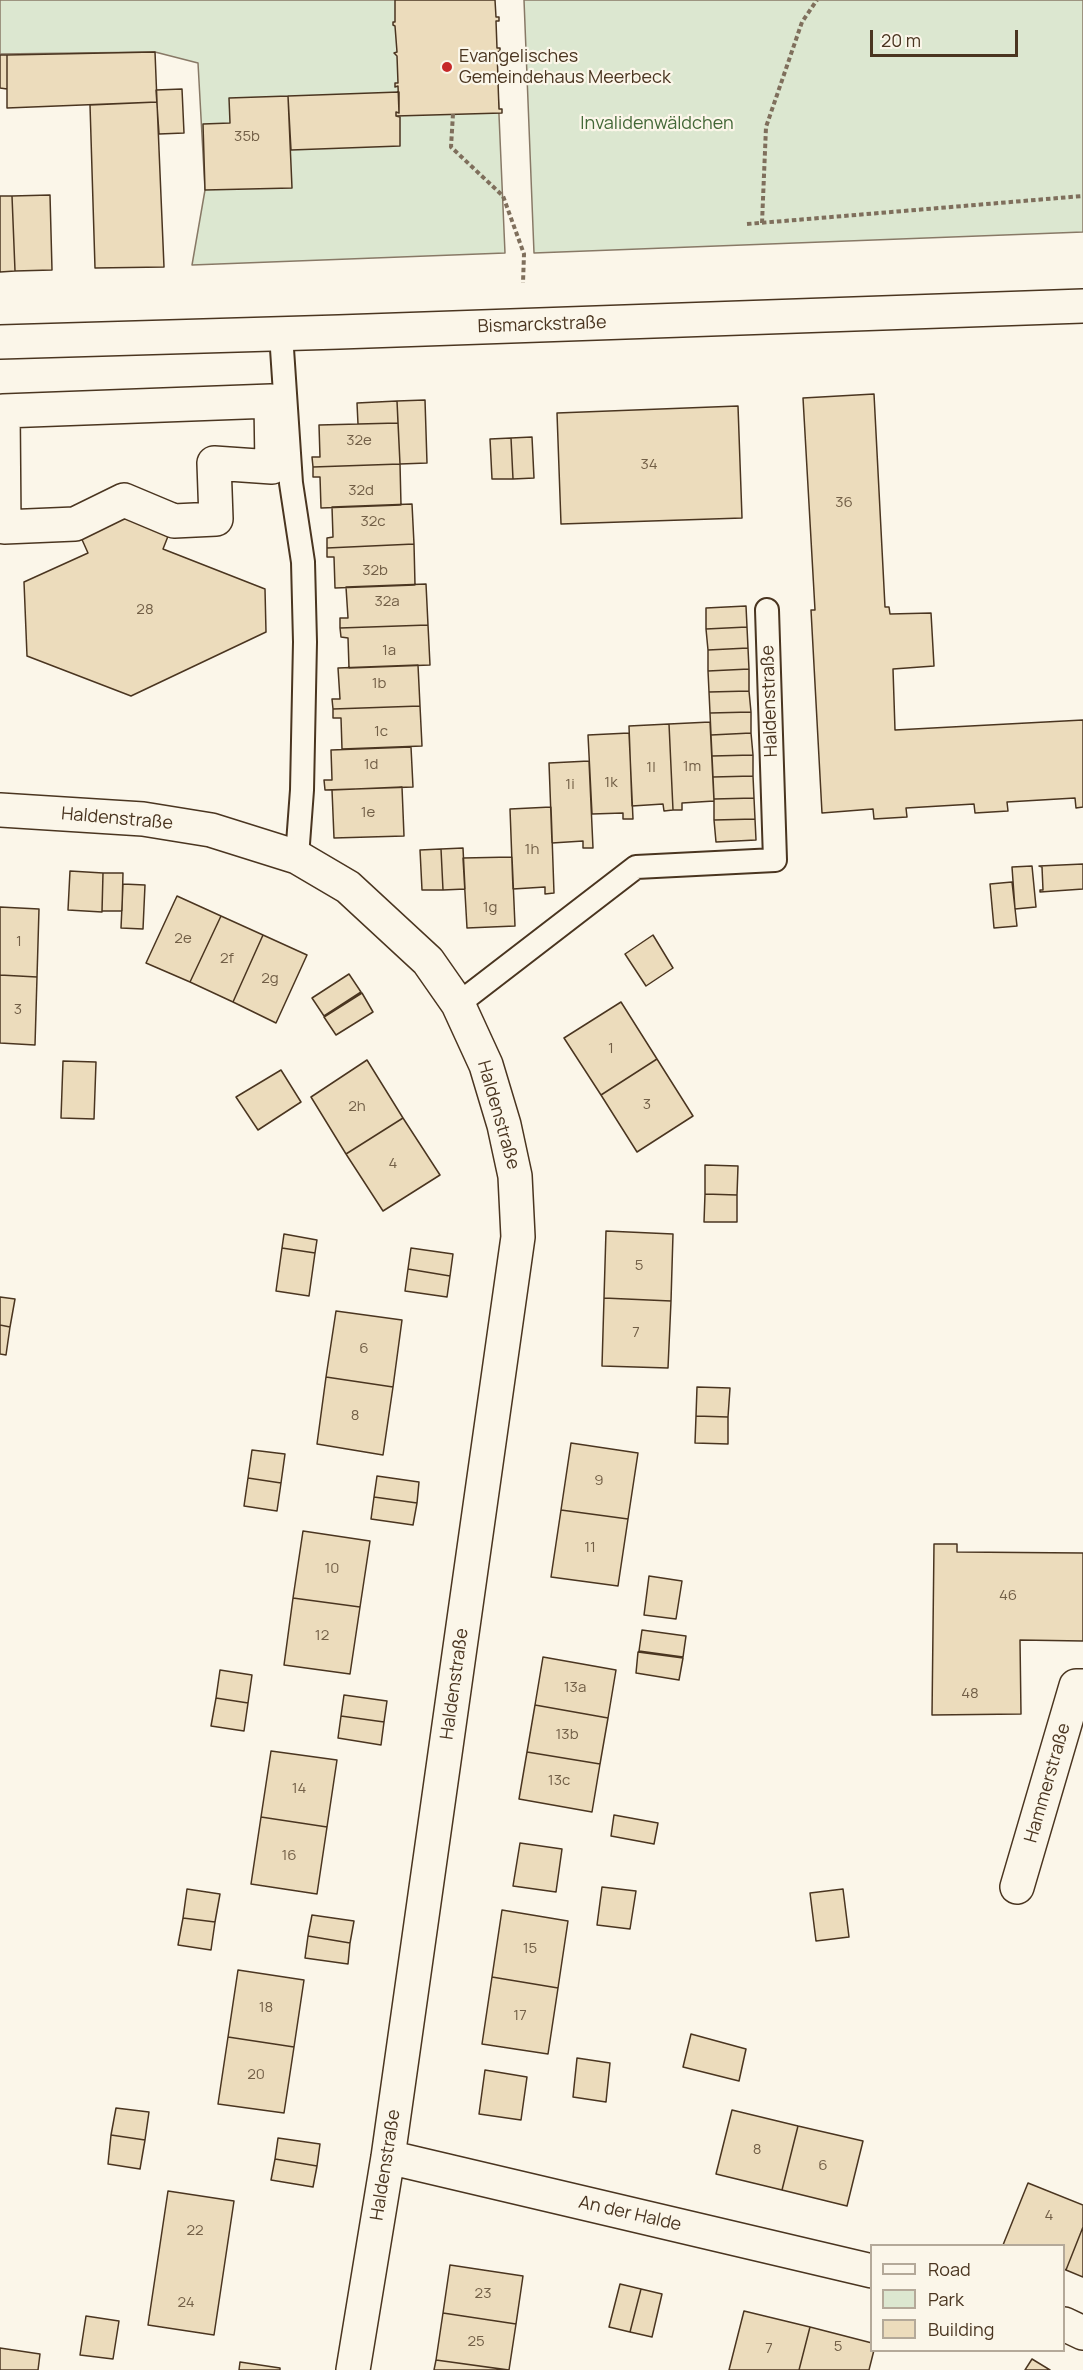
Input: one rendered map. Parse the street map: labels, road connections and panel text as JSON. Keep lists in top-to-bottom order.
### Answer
{
  "streets": {
    "street": [
      "Bismarckstraße",
      "Haldenstraße",
      "Hammerstraße",
      "An der Halde"
    ]
  },
  "crossings": [
    ["Haldenstraße", "An der Halde"]
  ],
  "parks": ["Invalidenwäldchen"],
  "places": ["Evangelisches Gemeindehaus Meerbeck"],
  "house_numbers": [
    "35b",
    "32e",
    "34",
    "32d",
    "36",
    "32c",
    "32b",
    "32a",
    "28",
    "1a",
    "1b",
    "1c",
    "1d",
    "1m",
    "1l",
    "1k",
    "1i",
    "1e",
    "1h",
    "1g",
    "2e",
    "1",
    "2f",
    "2g",
    "3",
    "1",
    "3",
    "2h",
    "4",
    "5",
    "7",
    "6",
    "8",
    "9",
    "11",
    "10",
    "46",
    "12",
    "13a",
    "48",
    "13b",
    "13c",
    "14",
    "16",
    "15",
    "18",
    "17",
    "20",
    "8",
    "6",
    "4",
    "22",
    "23",
    "24",
    "25",
    "5",
    "7"
  ],
  "legend": ["Road", "Park", "Building"],
  "scale_bar": "20 m"
}
